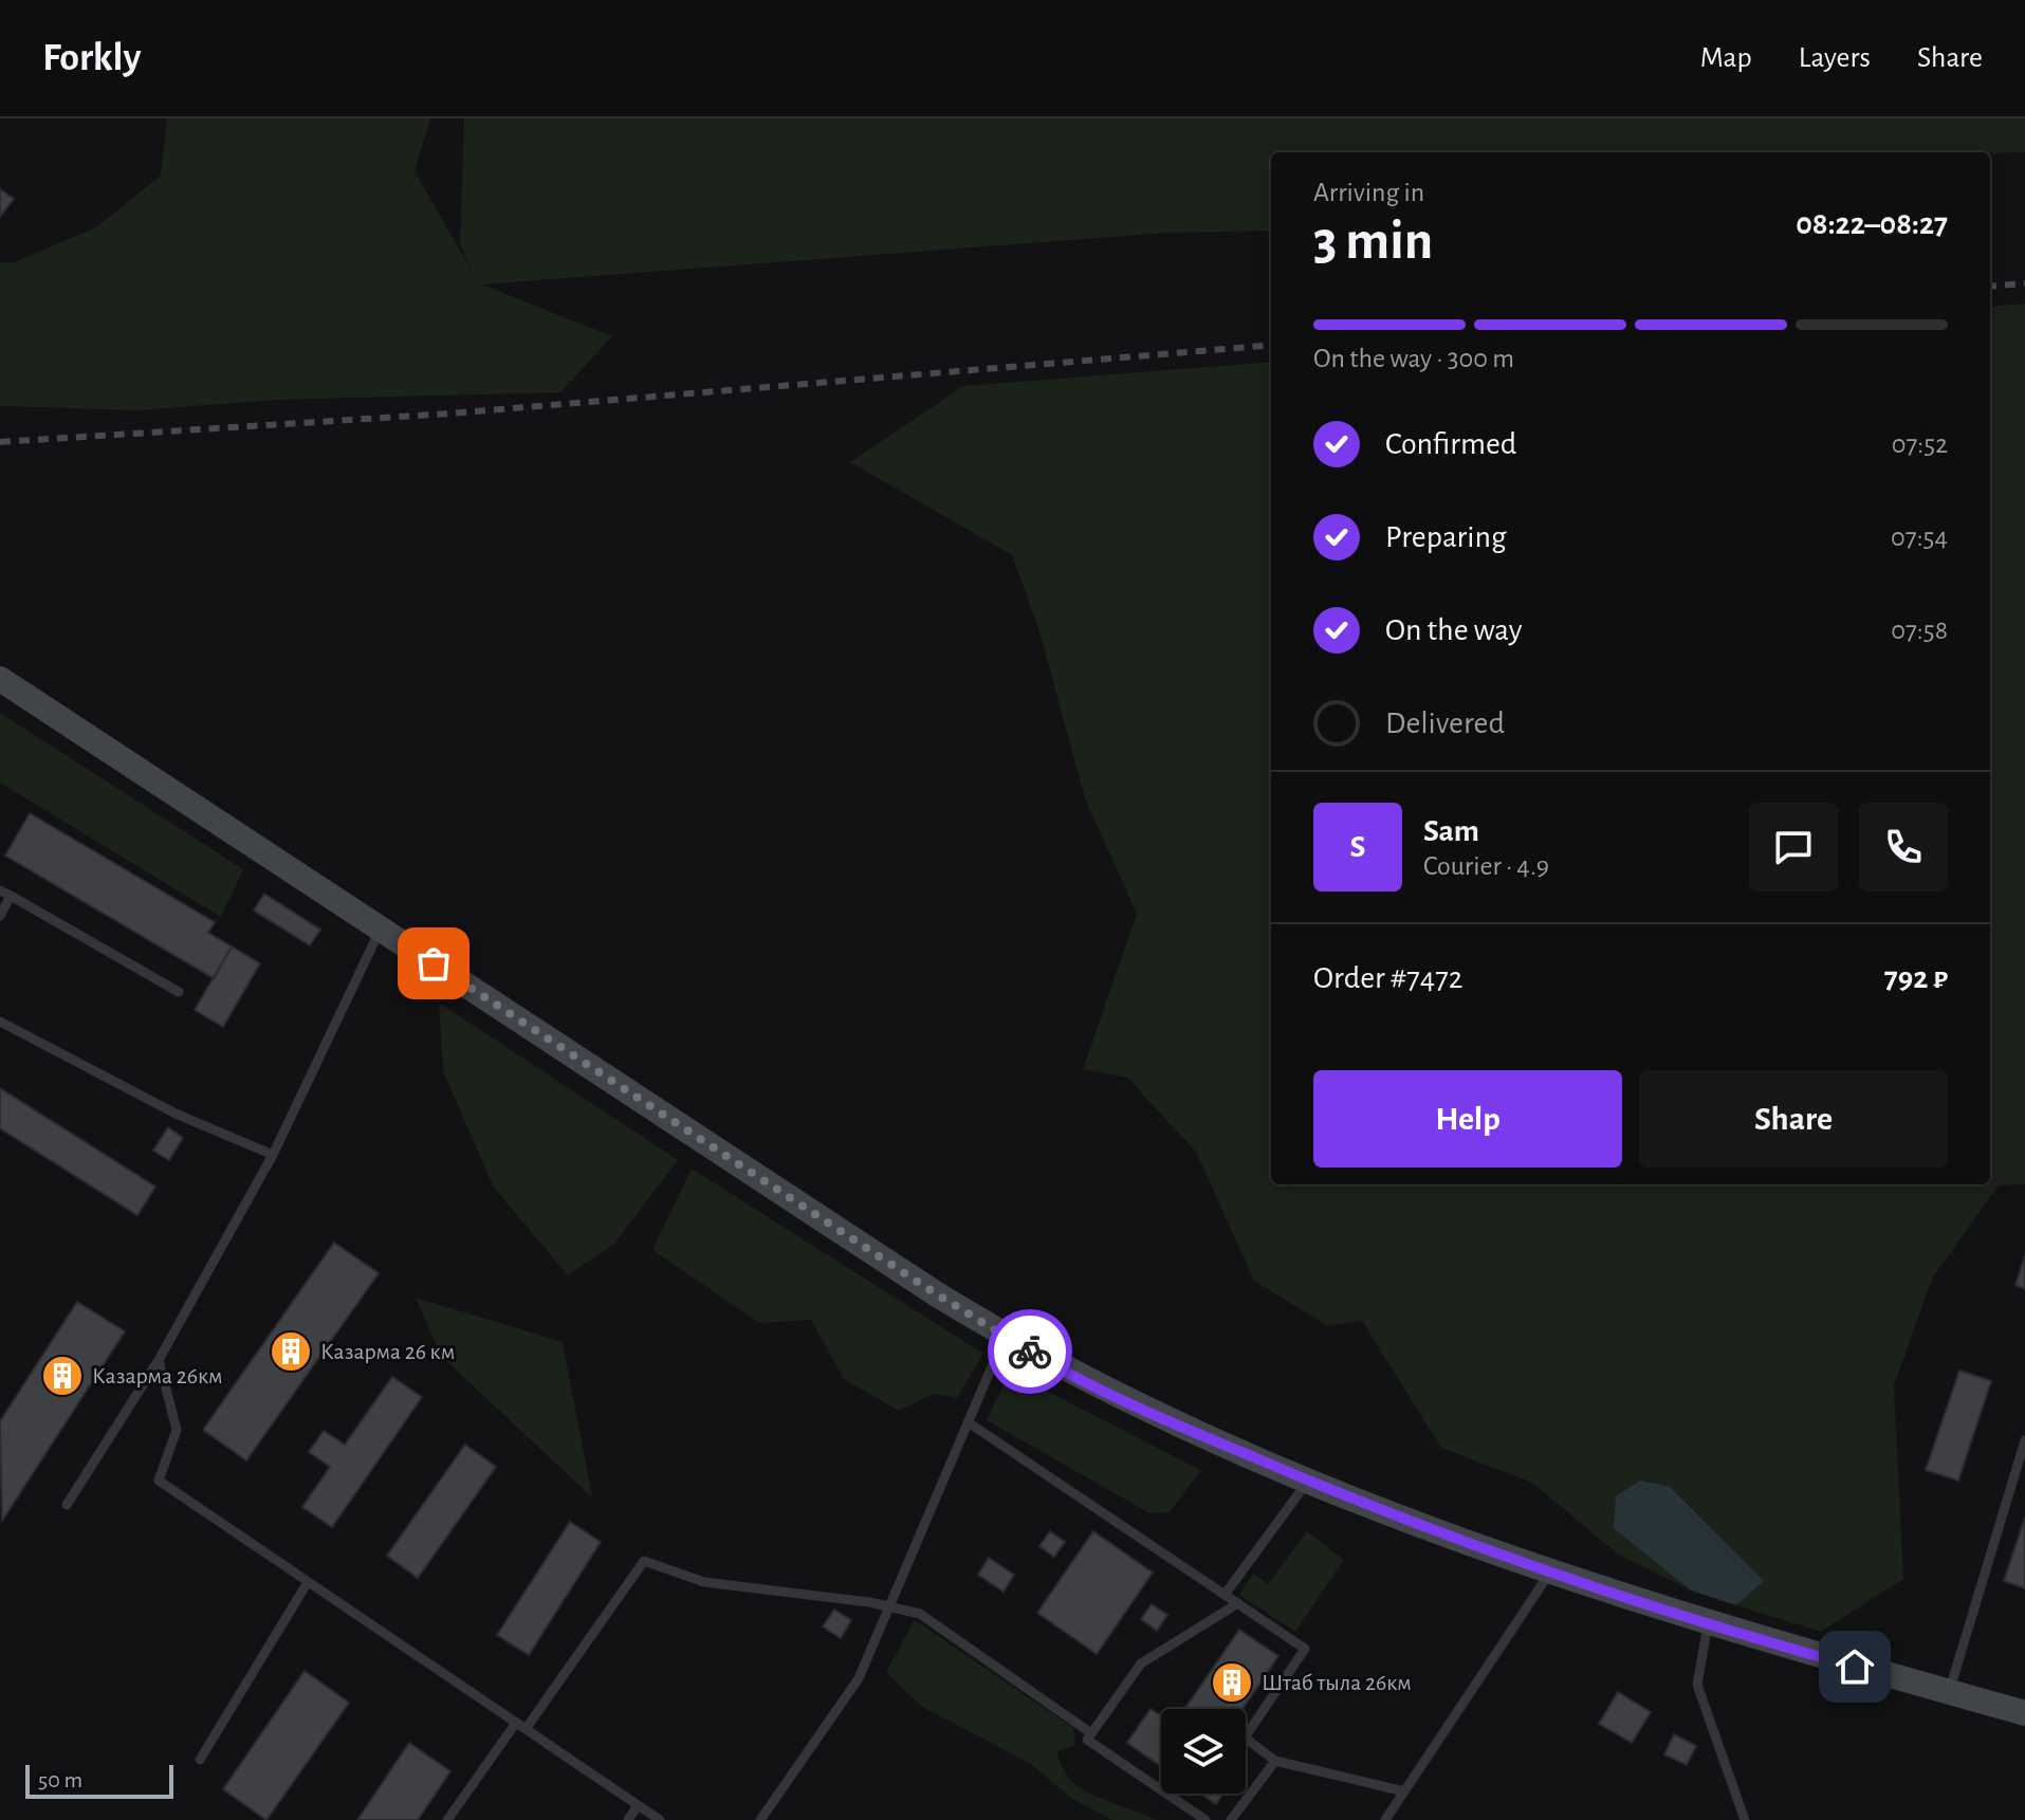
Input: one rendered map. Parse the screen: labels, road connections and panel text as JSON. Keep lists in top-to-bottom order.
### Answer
{
  "places": {
    "building": ["Казарма 26 км", "Казарма 26км", "Штаб тыла 26км"]
  },
  "scale_bar": "50 m",
  "page": {
    "header": "Forkly",
    "nav": ["Map", "Layers", "Share"],
    "heading": ["3 min", "Arriving in", "08:22–08:27"],
    "panel": [
      "Sam",
      "Courier · 4.9",
      "Order #7472",
      "792 ₽"
    ],
    "bar": "On the way · 300 m",
    "list": [
      ["Confirmed", "07:52"],
      ["Preparing", "07:54"],
      ["On the way", "07:58"],
      "Delivered"
    ],
    "round": "S",
    "buttons": ["Help", "Share"],
    "scale": "50 m"
  }
}
